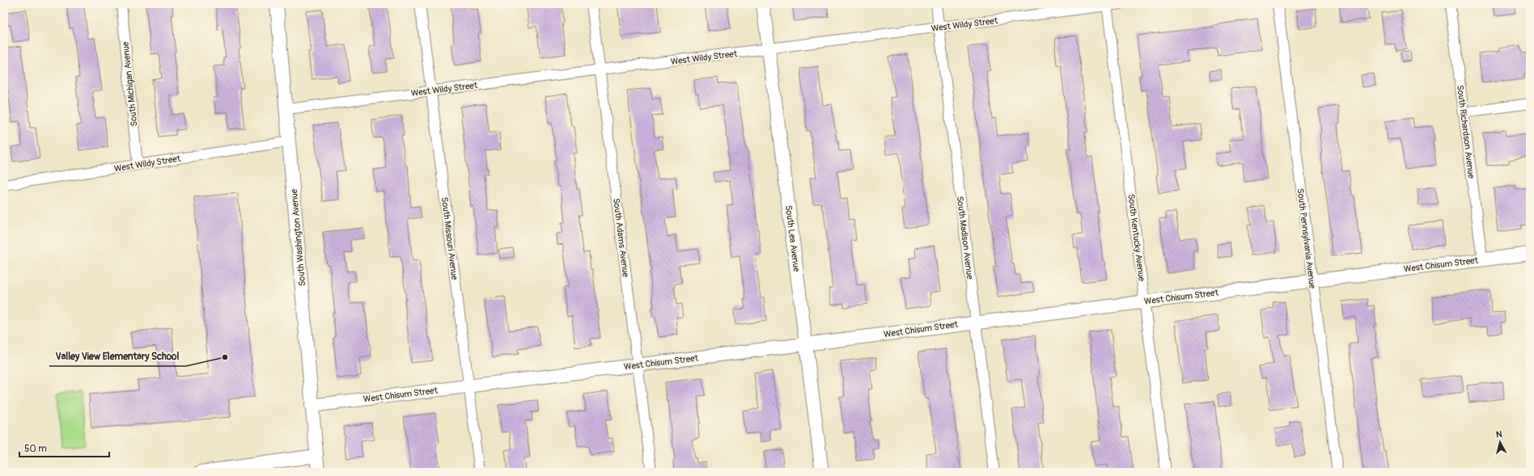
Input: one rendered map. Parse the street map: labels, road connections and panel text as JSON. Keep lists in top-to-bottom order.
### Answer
{
  "streets": {
    "street": [
      "West Wildy Street",
      "South Michigan Avenue",
      "South Richardson Avenue",
      "South Washington Avenue",
      "South Adams Avenue",
      "South Madison Avenue",
      "South Kentucky Avenue",
      "South Missouri Avenue",
      "South Lea Avenue",
      "South Pennsylvania Avenue",
      "West Chisum Street"
    ]
  },
  "crossings": [
    ["West Wildy Street", "South Michigan Avenue"],
    ["West Wildy Street", "South Washington Avenue"],
    ["West Wildy Street", "South Adams Avenue"],
    ["West Wildy Street", "South Madison Avenue"],
    ["West Wildy Street", "South Kentucky Avenue"],
    ["West Wildy Street", "South Missouri Avenue"],
    ["West Wildy Street", "South Lea Avenue"],
    ["South Richardson Avenue", "West Chisum Street"],
    ["South Washington Avenue", "West Chisum Street"],
    ["South Adams Avenue", "West Chisum Street"],
    ["South Madison Avenue", "West Chisum Street"],
    ["South Kentucky Avenue", "West Chisum Street"],
    ["South Missouri Avenue", "West Chisum Street"],
    ["South Lea Avenue", "West Chisum Street"],
    ["South Pennsylvania Avenue", "West Chisum Street"]
  ],
  "places": ["Valley View Elementary School"],
  "scale_bar": "50 m",
  "north": "top"
}
